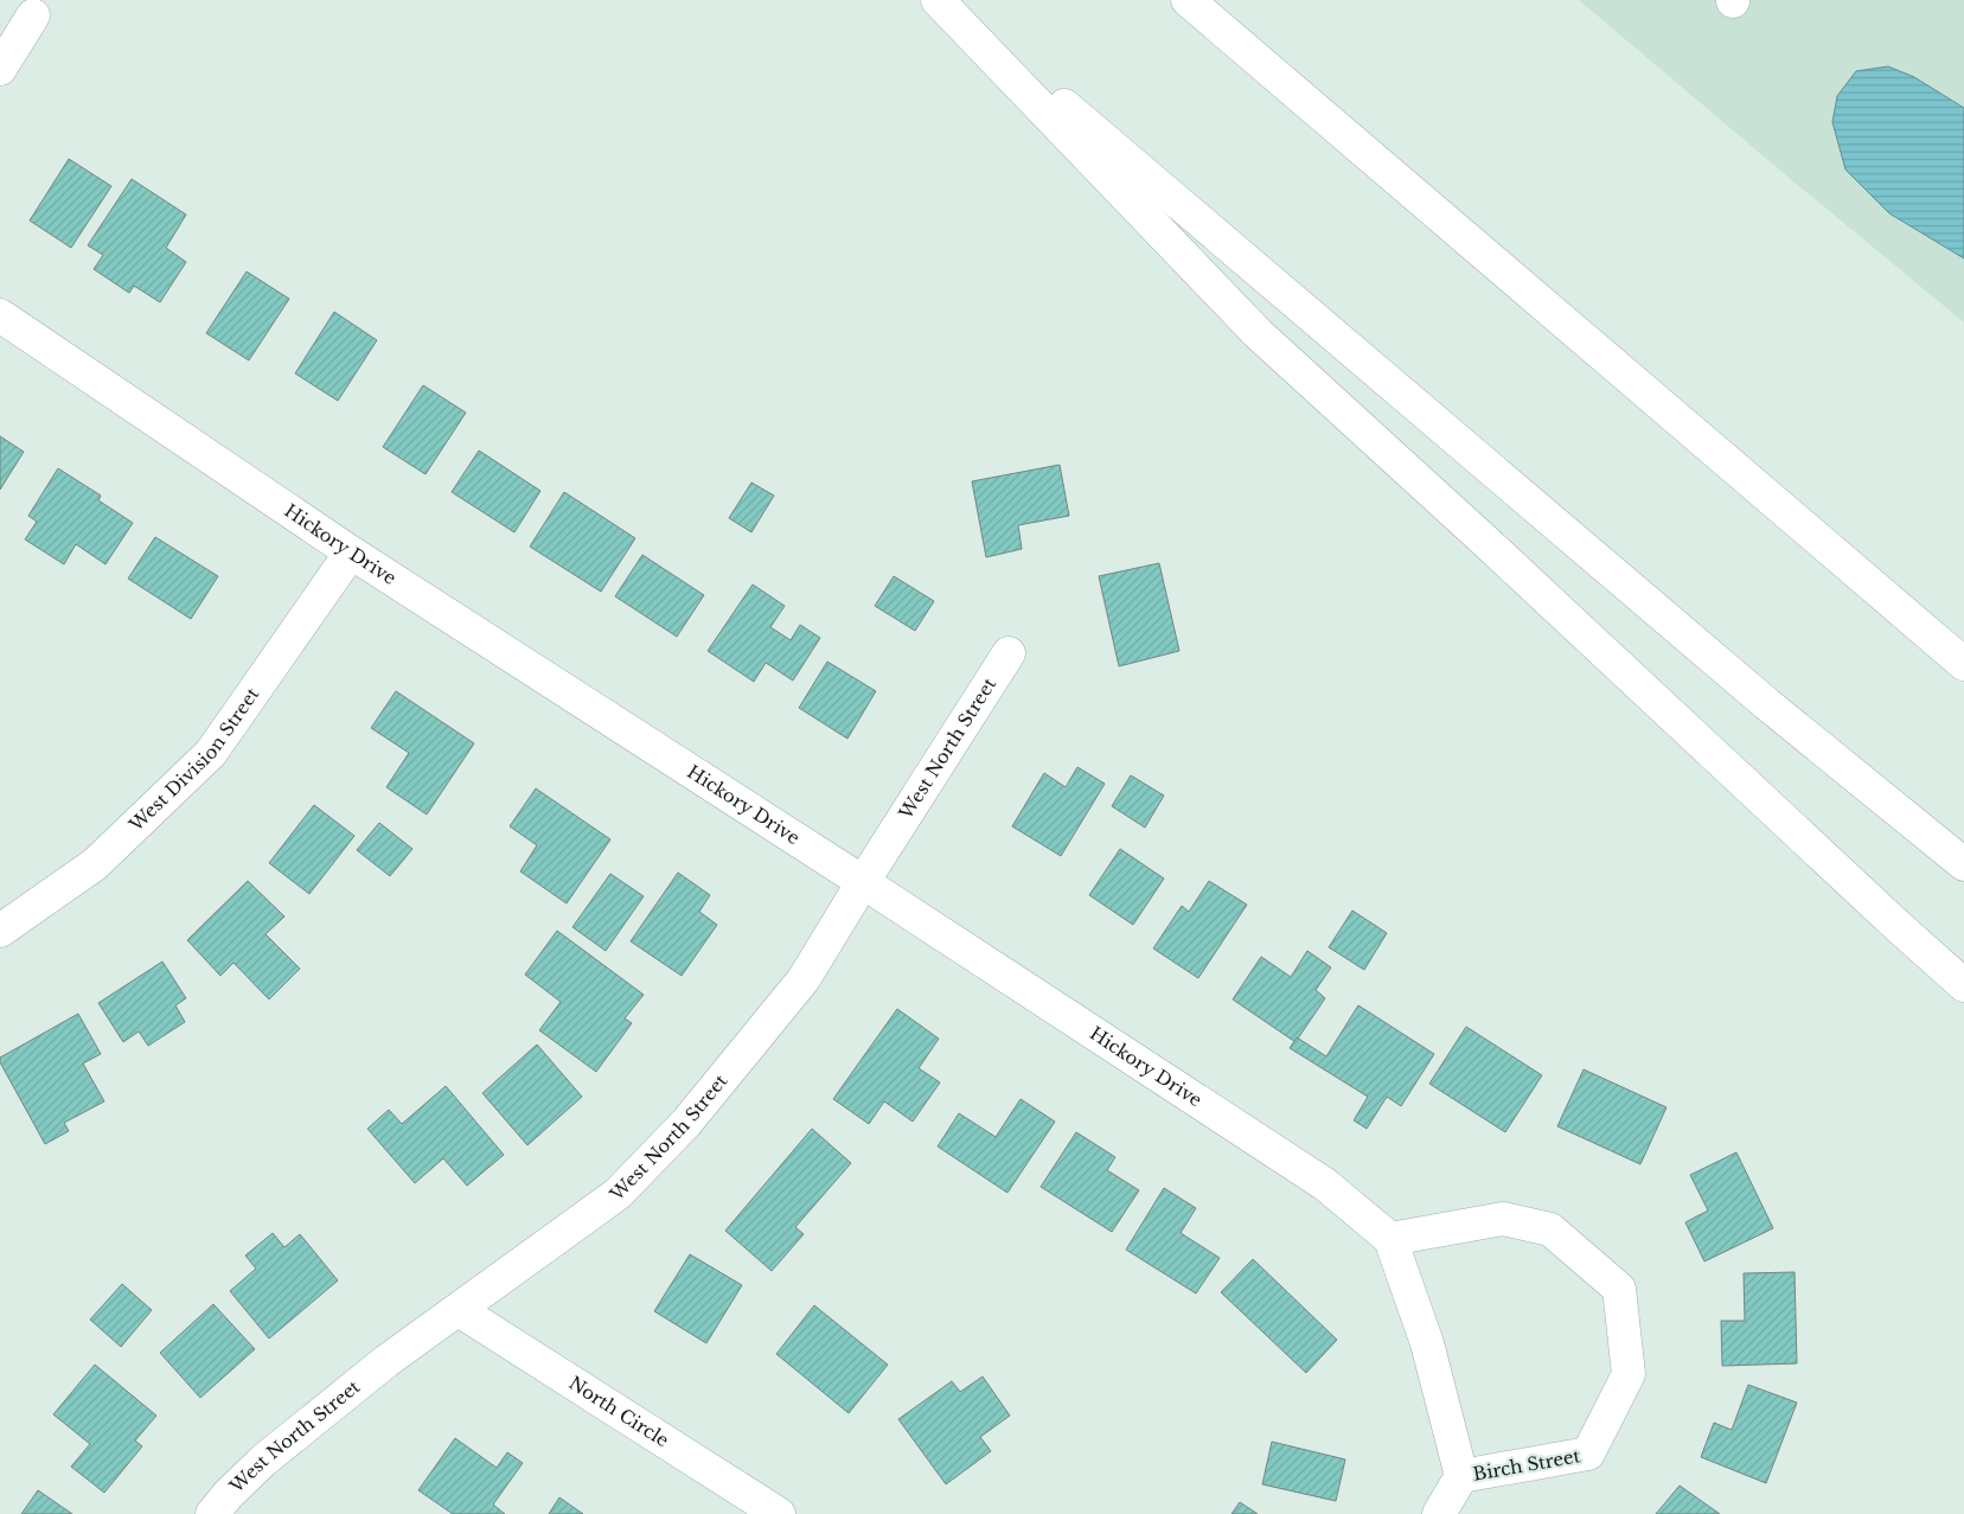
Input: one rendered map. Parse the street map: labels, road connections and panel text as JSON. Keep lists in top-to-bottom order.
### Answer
{
  "streets": {
    "main road": [
      "Hickory Drive",
      "West North Street",
      "West Division Street",
      "North Circle",
      "Birch Street"
    ]
  },
  "crossings": [
    ["Hickory Drive", "West North Street"],
    ["Hickory Drive", "West Division Street"],
    ["Hickory Drive", "Birch Street"],
    ["West North Street", "North Circle"]
  ]
}
